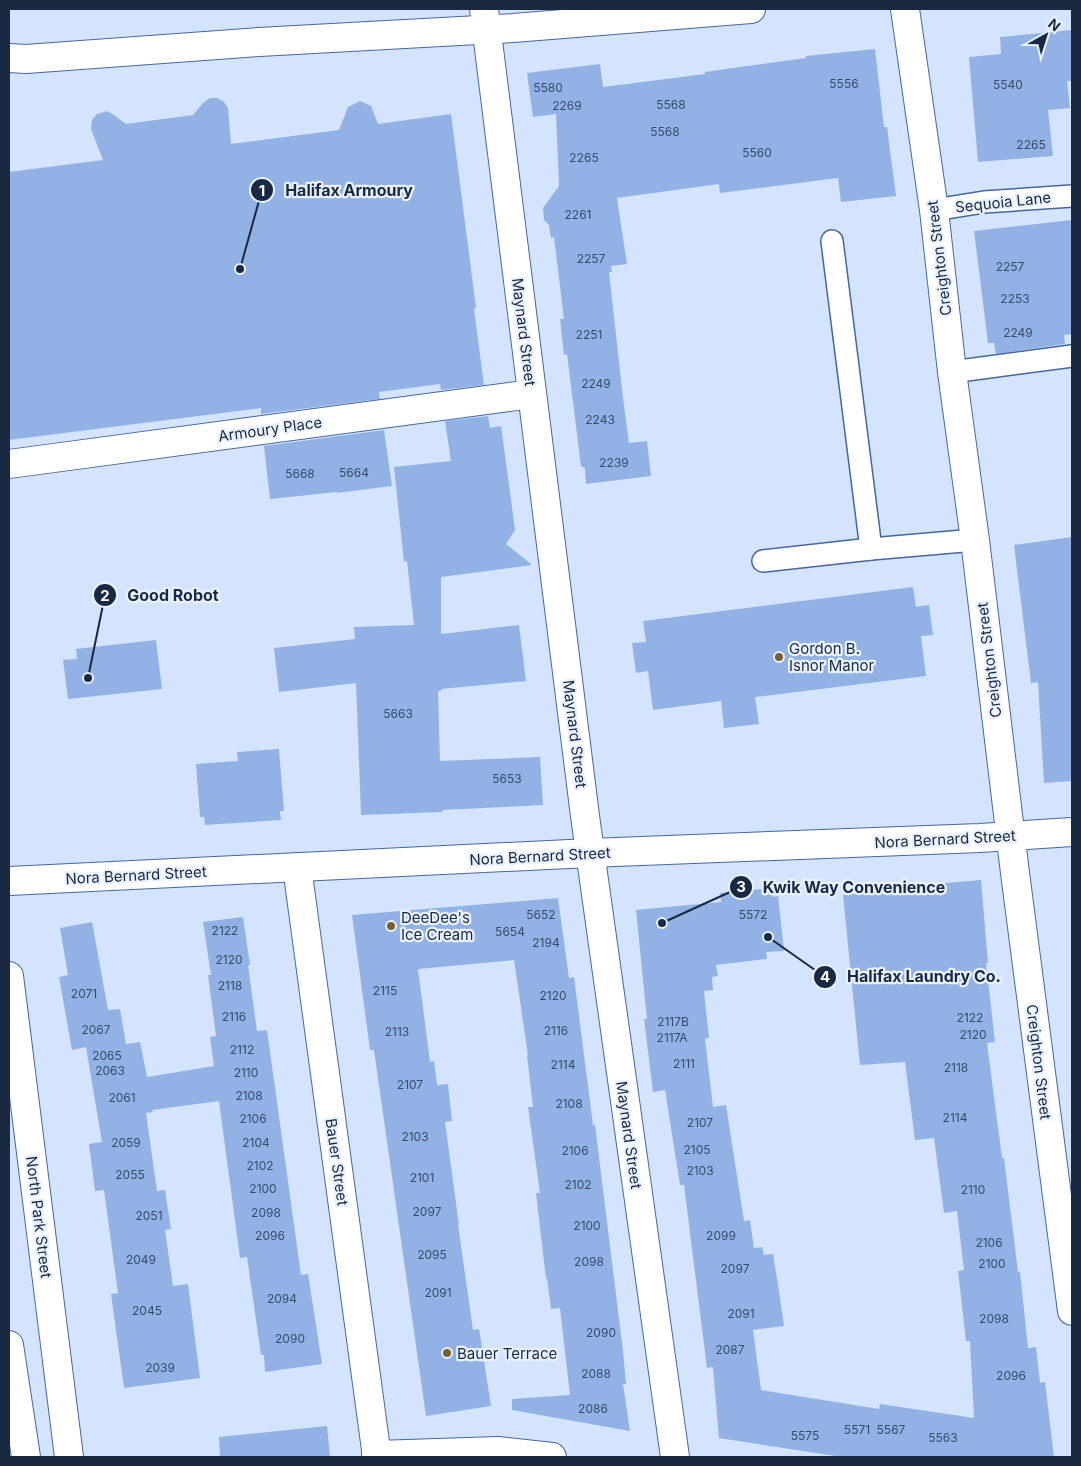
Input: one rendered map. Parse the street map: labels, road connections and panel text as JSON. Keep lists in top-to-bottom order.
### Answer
{
  "streets": {
    "street": [
      "Creighton Street",
      "Maynard Street",
      "Armoury Place",
      "Nora Bernard Street",
      "Bauer Street",
      "North Park Street"
    ],
    "lane": ["Sequoia Lane"]
  },
  "crossings": [
    ["Sequoia Lane", "Creighton Street"],
    ["Creighton Street", "Nora Bernard Street"],
    ["Maynard Street", "Armoury Place"],
    ["Maynard Street", "Nora Bernard Street"],
    ["Nora Bernard Street", "Bauer Street"]
  ],
  "places": [
    "Halifax Armoury",
    "Gordon B. Isnor Manor",
    "Good Robot",
    "Kwik Way Convenience",
    "DeeDee's Ice Cream",
    "Halifax Laundry Co.",
    "Bauer Terrace"
  ],
  "house_numbers": [
    "5556",
    "5540",
    "5580",
    "5568",
    "2269",
    "5568",
    "2265",
    "5560",
    "2265",
    "2261",
    "2257",
    "2257",
    "2253",
    "2249",
    "2251",
    "2249",
    "2243",
    "2239",
    "5664",
    "5668",
    "5663",
    "5653",
    "5652",
    "5572",
    "2122",
    "5654",
    "2194",
    "2120",
    "2118",
    "2115",
    "2071",
    "2120",
    "2116",
    "2122",
    "2117B",
    "2067",
    "2116",
    "2113",
    "2120",
    "2117A",
    "2112",
    "2065",
    "2111",
    "2114",
    "2118",
    "2063",
    "2110",
    "2107",
    "2108",
    "2061",
    "2108",
    "2114",
    "2106",
    "2107",
    "2103",
    "2059",
    "2104",
    "2105",
    "2106",
    "2102",
    "2103",
    "2055",
    "2101",
    "2102",
    "2100",
    "2110",
    "2097",
    "2098",
    "2051",
    "2100",
    "2096",
    "2099",
    "2106",
    "2095",
    "2049",
    "2098",
    "2100",
    "2097",
    "2091",
    "2094",
    "2045",
    "2091",
    "2098",
    "2090",
    "2090",
    "2087",
    "2039",
    "2088",
    "2096",
    "2086",
    "5571",
    "5567",
    "5575",
    "5563"
  ],
  "north": "top right"
}
